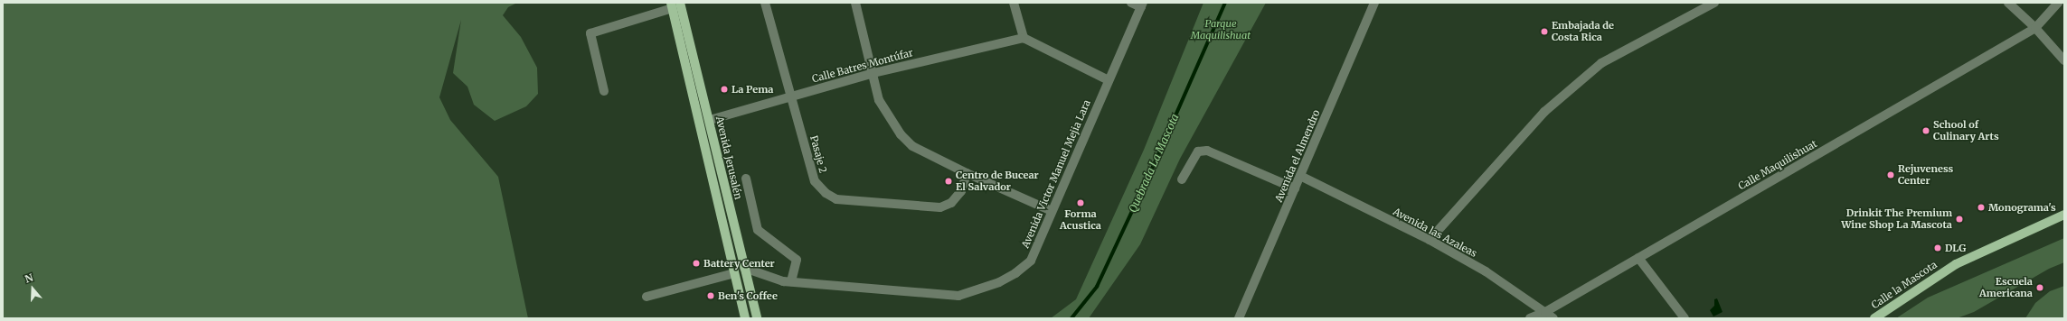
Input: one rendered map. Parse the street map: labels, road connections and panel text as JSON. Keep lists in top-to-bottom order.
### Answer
{
  "streets": {
    "main road": ["Avenida Jerusalén", "Calle la Mascota"],
    "street": [
      "Calle Batres Montúfar",
      "Pasaje 2",
      "Avenida el Almendro",
      "Calle Maquilishuat",
      "Avenida Victor Manuel Mejia Lara",
      "Avenida las Azaleas"
    ]
  },
  "crossings": [
    ["Calle Batres Montúfar", "Pasaje 2"],
    ["Calle Batres Montúfar", "Avenida Jerusalén"],
    ["Avenida el Almendro", "Avenida las Azaleas"],
    ["Avenida Jerusalén", "Avenida Victor Manuel Mejia Lara"],
    ["Calle Maquilishuat", "Avenida las Azaleas"]
  ],
  "water": ["Quebrada La Mascota"],
  "parks": ["Parque Maquilishuat"],
  "places": [
    "Embajada de Costa Rica",
    "La Pema",
    "School of Culinary Arts",
    "Rejuveness Center",
    "Centro de Bucear El Salvador",
    "Forma Acustica",
    "Monograma's",
    "Drinkit The Premium Wine Shop La Mascota",
    "DLG",
    "Battery Center",
    "Escuela Americana",
    "Ben's Coffee"
  ],
  "north": "top"
}
